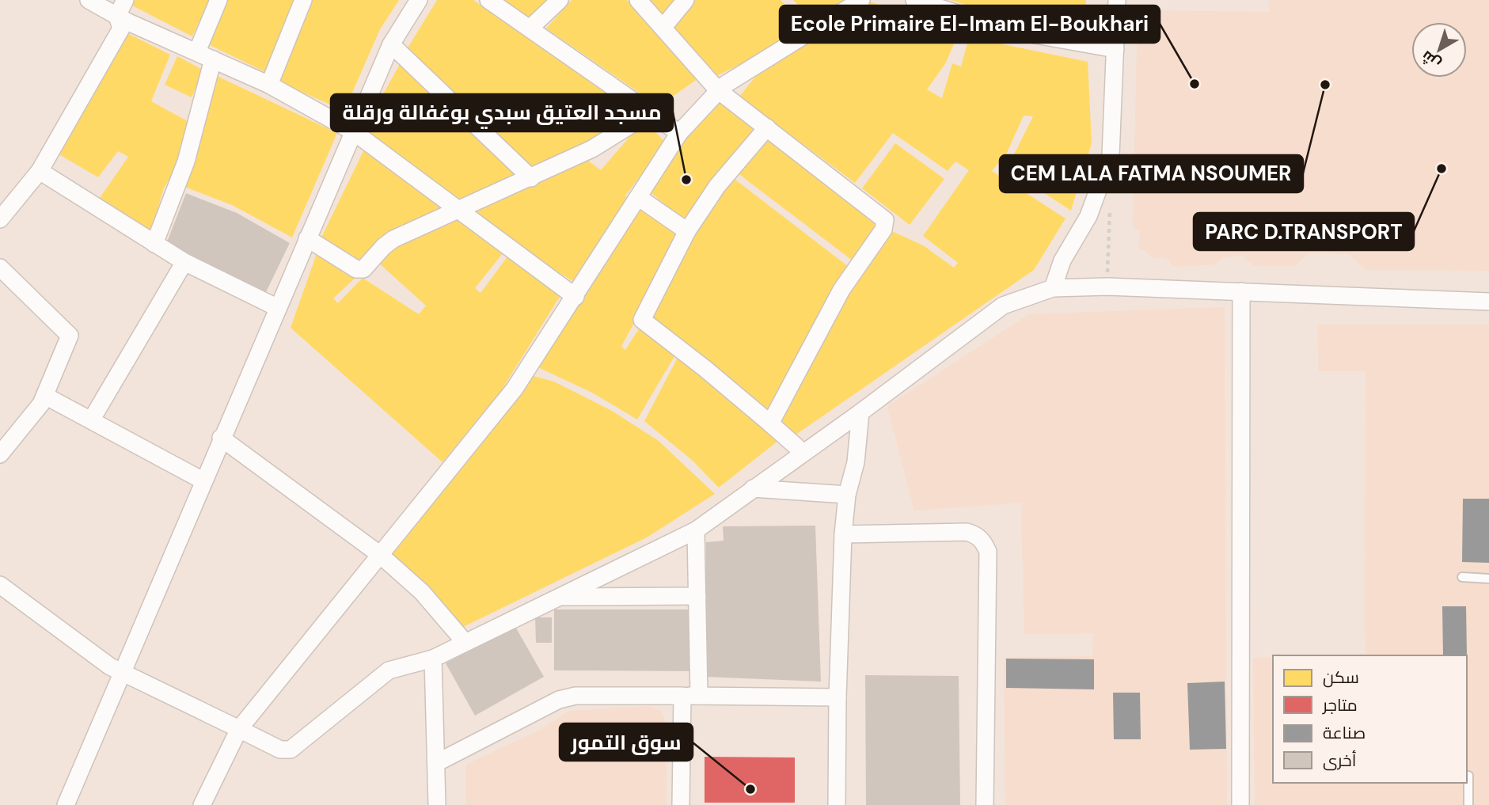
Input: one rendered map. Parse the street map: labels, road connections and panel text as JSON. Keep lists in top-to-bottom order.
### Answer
{
  "places": [
    "Ecole Primaire El-Imam El-Boukhari",
    "CEM LALA FATMA NSOUMER",
    "PARC D.TRANSPORT",
    "مسجد العتيق سبدي بوغفالة ورقلة",
    "سوق التمور"
  ],
  "legend": [
    "سكن",
    "متاجر",
    "صناعة",
    "أخرى"
  ],
  "north": "bottom left"
}
